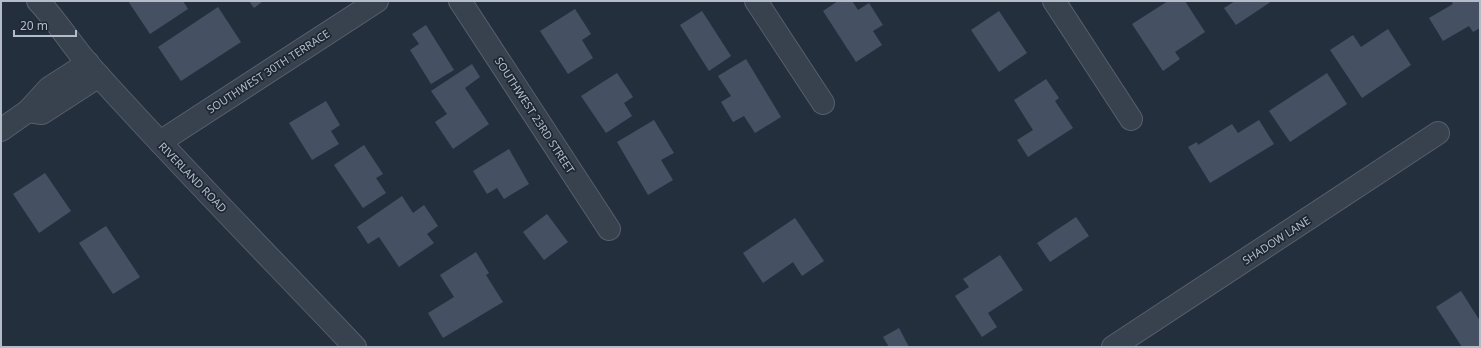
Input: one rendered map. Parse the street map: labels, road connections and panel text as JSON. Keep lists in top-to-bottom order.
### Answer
{
  "streets": {
    "street": [
      "SOUTHWEST 30TH TERRACE",
      "SOUTHWEST 23RD STREET",
      "RIVERLAND ROAD",
      "SHADOW LANE"
    ]
  },
  "crossings": [
    ["SOUTHWEST 30TH TERRACE", "RIVERLAND ROAD"]
  ],
  "scale_bar": "20 m"
}
